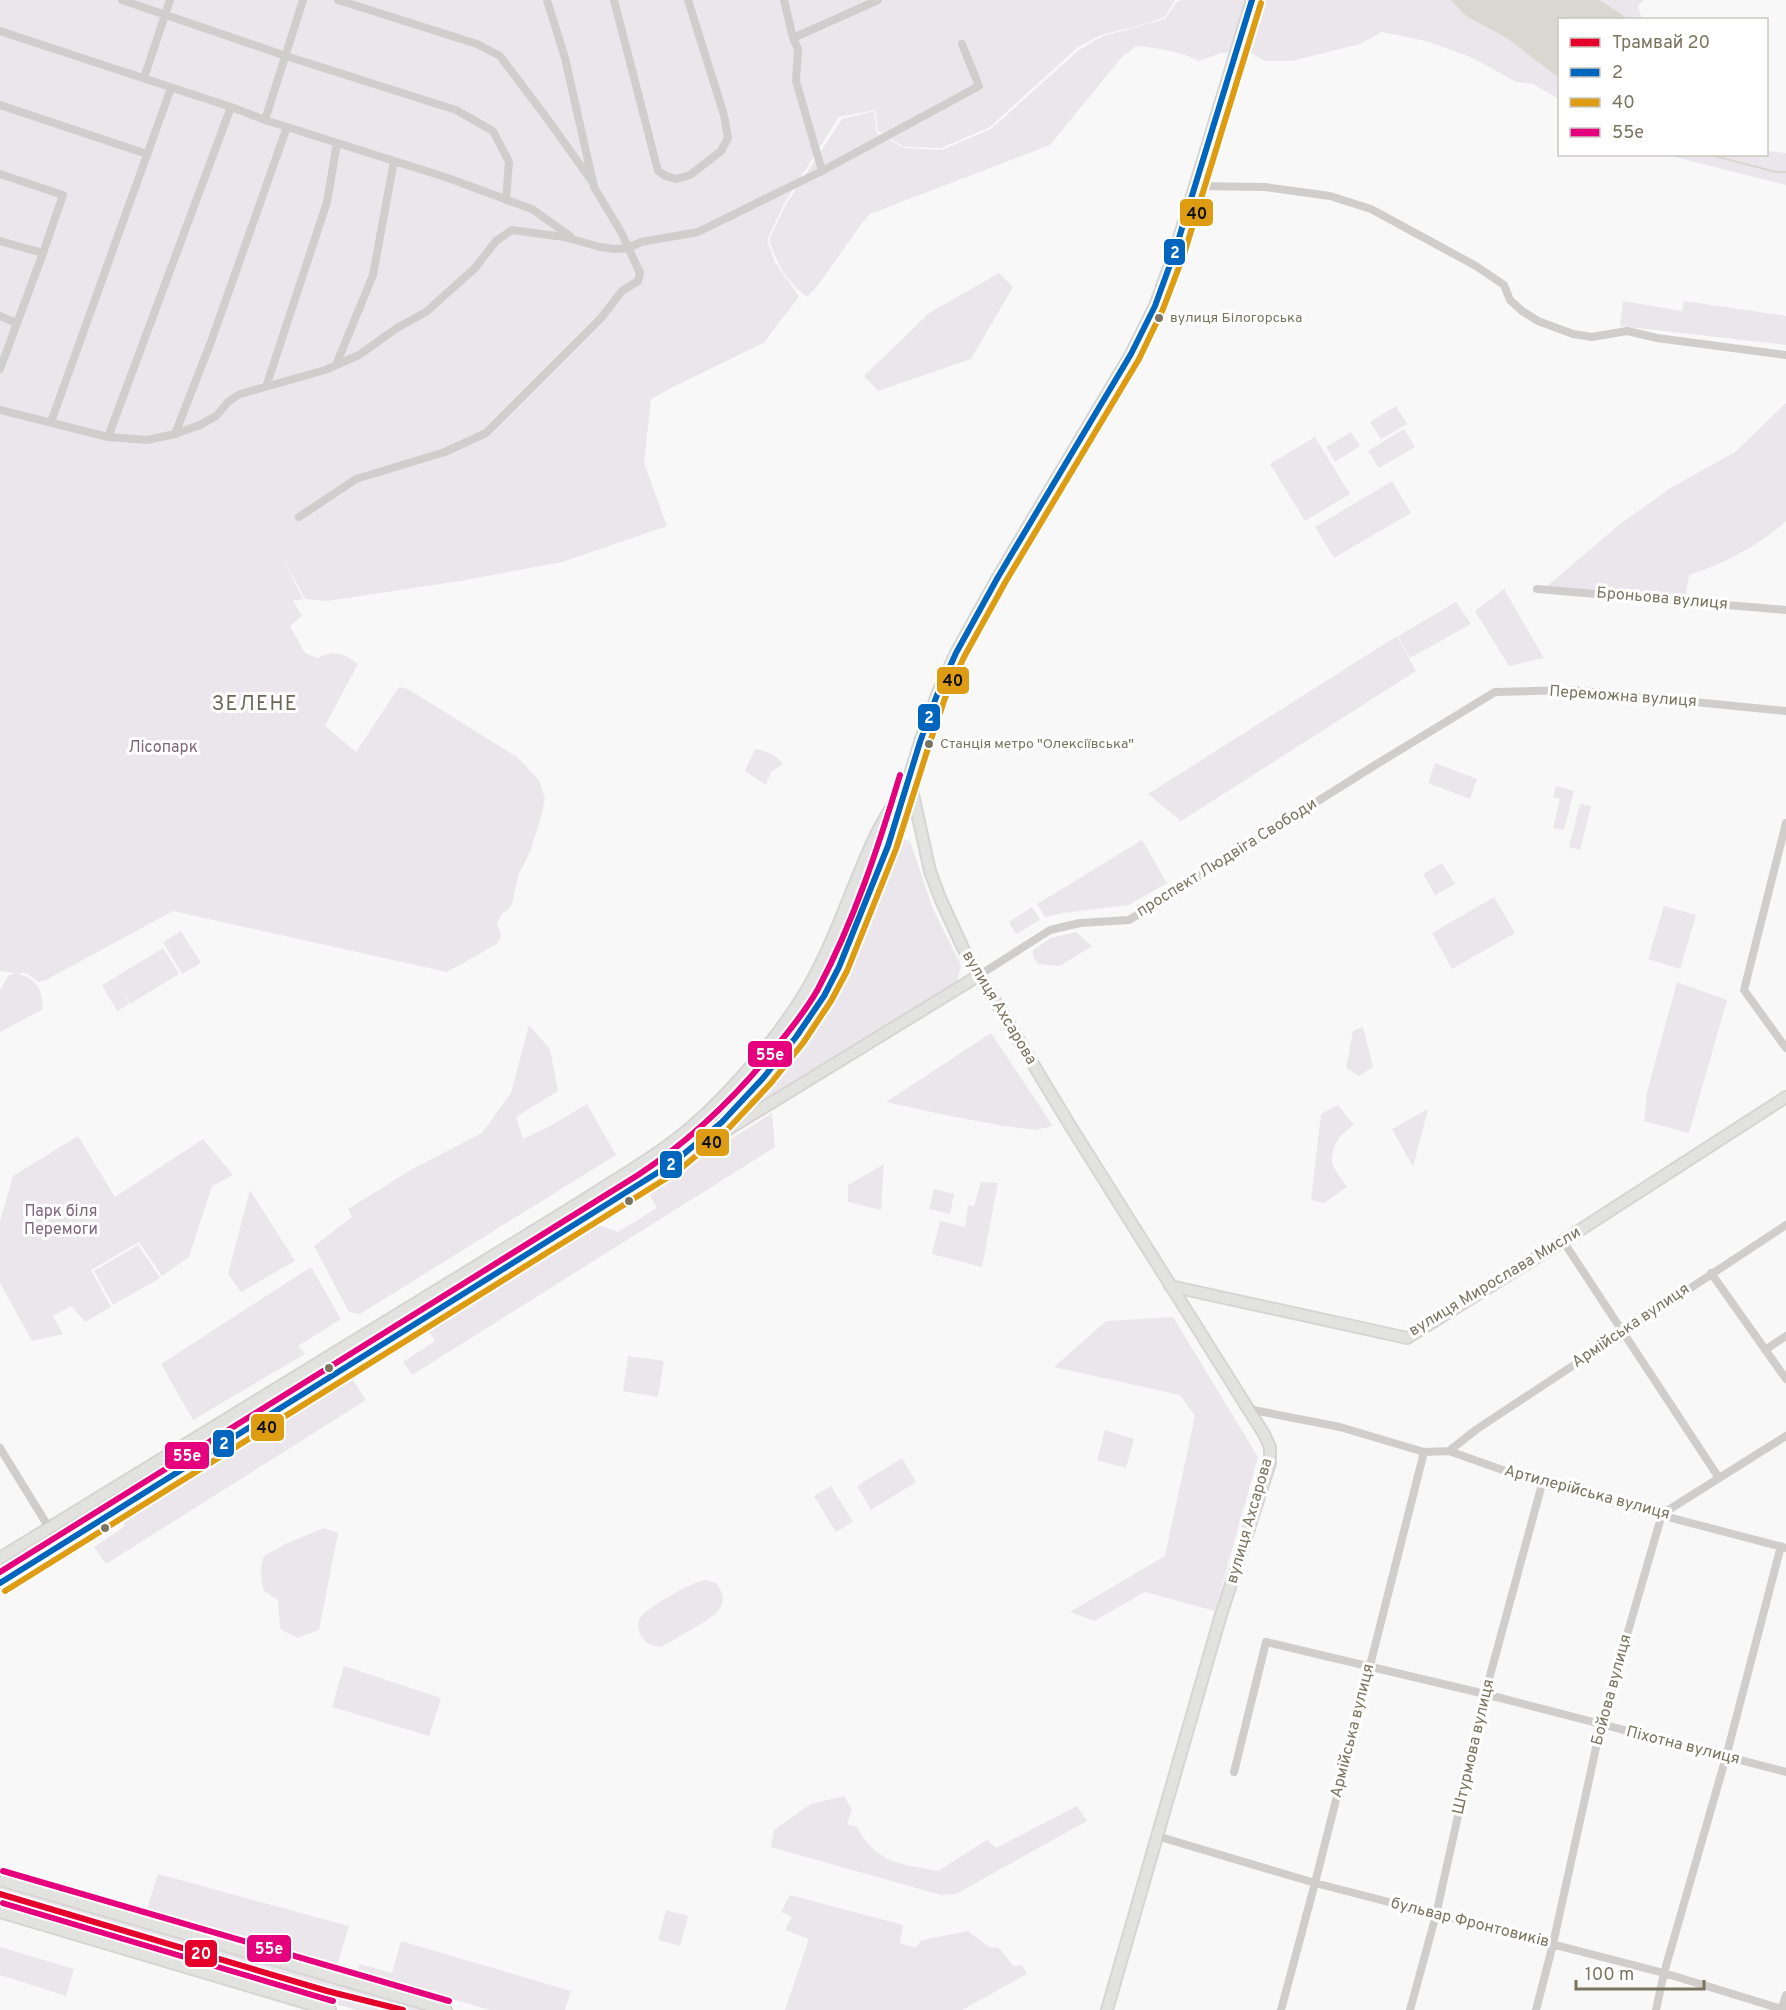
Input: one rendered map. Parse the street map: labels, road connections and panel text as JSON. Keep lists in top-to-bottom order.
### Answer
{
  "streets": {
    "main road": ["проспект Людвіга Свободи", "вулиця Ахсарова", "вулиця Мирослава Мисли"],
    "street": [
      "Броньова вулиця",
      "Переможна вулиця",
      "Армійська вулиця",
      "Артилерійська вулиця",
      "Бойова вулиця",
      "Піхотна вулиця",
      "Штурмова вулиця",
      "бульвар Фронтовиків"
    ]
  },
  "crossings": [
    ["Переможна вулиця", "проспект Людвіга Свободи"],
    ["проспект Людвіга Свободи", "вулиця Ахсарова"],
    ["вулиця Ахсарова", "вулиця Мирослава Мисли"],
    ["вулиця Ахсарова", "Артилерійська вулиця"],
    ["вулиця Ахсарова", "бульвар Фронтовиків"],
    ["Армійська вулиця", "Артилерійська вулиця"],
    ["Армійська вулиця", "Піхотна вулиця"],
    ["Армійська вулиця", "бульвар Фронтовиків"],
    ["Артилерійська вулиця", "Бойова вулиця"],
    ["Артилерійська вулиця", "Штурмова вулиця"],
    ["Бойова вулиця", "Піхотна вулиця"],
    ["Бойова вулиця", "бульвар Фронтовиків"],
    ["Піхотна вулиця", "Штурмова вулиця"],
    ["Штурмова вулиця", "бульвар Фронтовиків"]
  ],
  "districts": ["ЗЕЛЕНЕ"],
  "parks": ["Лісопарк", "Парк біля Перемоги"],
  "places": ["вулиця Білогорська", "Станція метро \"Олексіївська\""],
  "lines": [
    "transit line 2",
    "transit line 40",
    "transit line 55е",
    "tram line 20"
  ],
  "legend": [
    "Трамвай 20",
    "2",
    "40",
    "55е"
  ],
  "scale_bar": "100 m"
}
